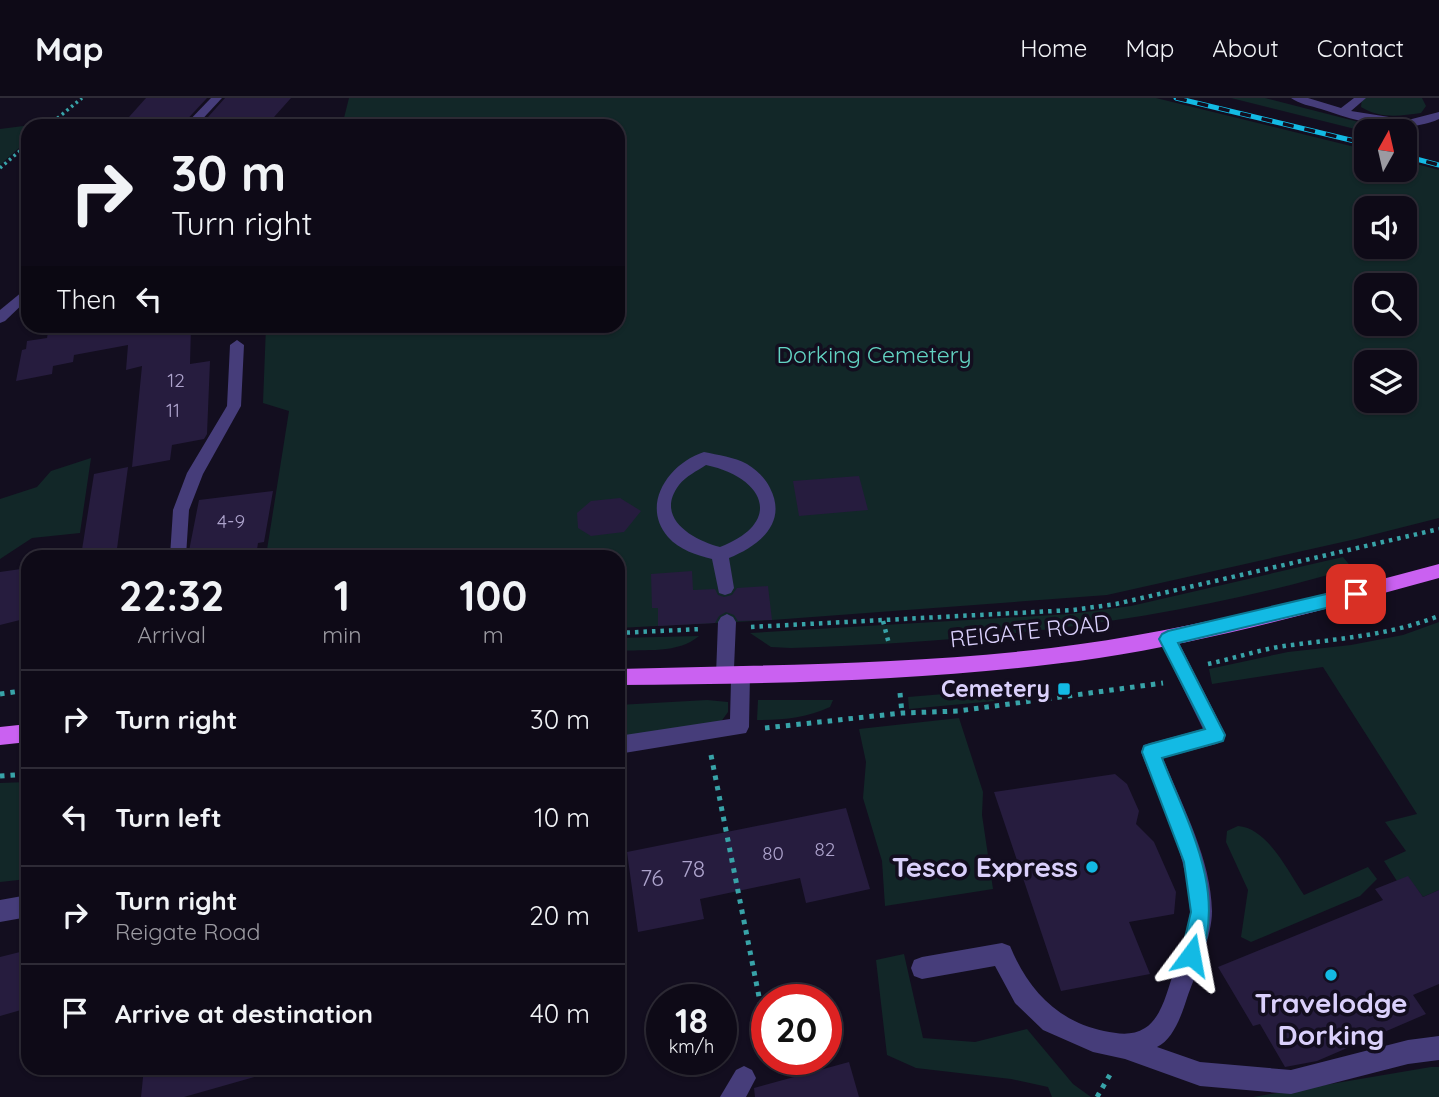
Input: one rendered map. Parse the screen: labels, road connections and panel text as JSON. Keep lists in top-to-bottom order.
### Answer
{
  "streets": {
    "main road": ["REIGATE ROAD"]
  },
  "parks": ["Dorking Cemetery"],
  "places": {
    "transit": ["Cemetery"],
    "other": ["Tesco Express", "Travelodge Dorking"]
  },
  "house_numbers": [
    "12",
    "11",
    "4-9",
    "82",
    "80",
    "78",
    "76"
  ],
  "north": "top",
  "page": {
    "header": "Map",
    "nav": [
      "Home",
      "Map",
      "About",
      "Contact"
    ],
    "turn": ["30 m", "Turn right"],
    "then": "Then",
    "eta": [
      "22:32",
      "Arrival",
      "1",
      "min",
      "100",
      "m"
    ],
    "list": [
      {
        "name": "Turn right",
        "value": "30 m"
      },
      {
        "name": "Turn left",
        "value": "10 m"
      },
      {
        "name": "Turn right",
        "note": "Reigate Road",
        "value": "20 m"
      },
      {
        "name": "Arrive at destination",
        "value": "40 m"
      }
    ],
    "speed": "18 km/h",
    "limit": "20"
  }
}
